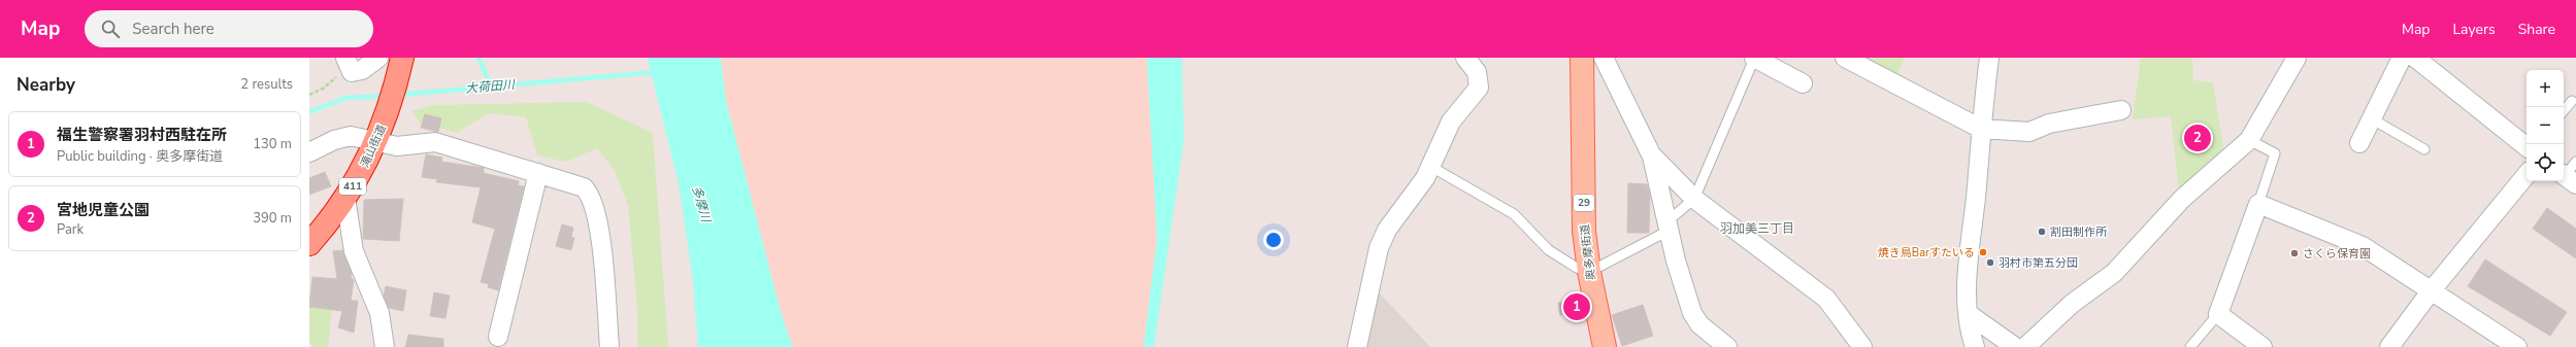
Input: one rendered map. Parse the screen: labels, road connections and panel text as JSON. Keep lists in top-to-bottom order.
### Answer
{
  "streets": {
    "highway": ["滝山街道", "411"],
    "main road": ["29", "奥多摩街道"]
  },
  "districts": ["羽加美三丁目"],
  "water": ["大荷田川", "多摩川"],
  "places": [
    "割田制作所",
    "焼き鳥Barすたいる",
    "さくら保育園",
    "羽村市第五分団"
  ],
  "page": {
    "header": "Map",
    "search": "Search here",
    "nav": ["Map", "Layers", "Share"],
    "heading": ["Nearby", "2 results"],
    "map_buttons": ["+", "−"],
    "list": [
      {
        "mark": "1",
        "name": "福生警察署羽村西駐在所",
        "note": "Public building · 奥多摩街道",
        "value": "130 m"
      },
      {
        "mark": "2",
        "name": "宮地児童公園",
        "note": "Park",
        "value": "390 m"
      }
    ],
    "pins": ["2", "1"]
  }
}
